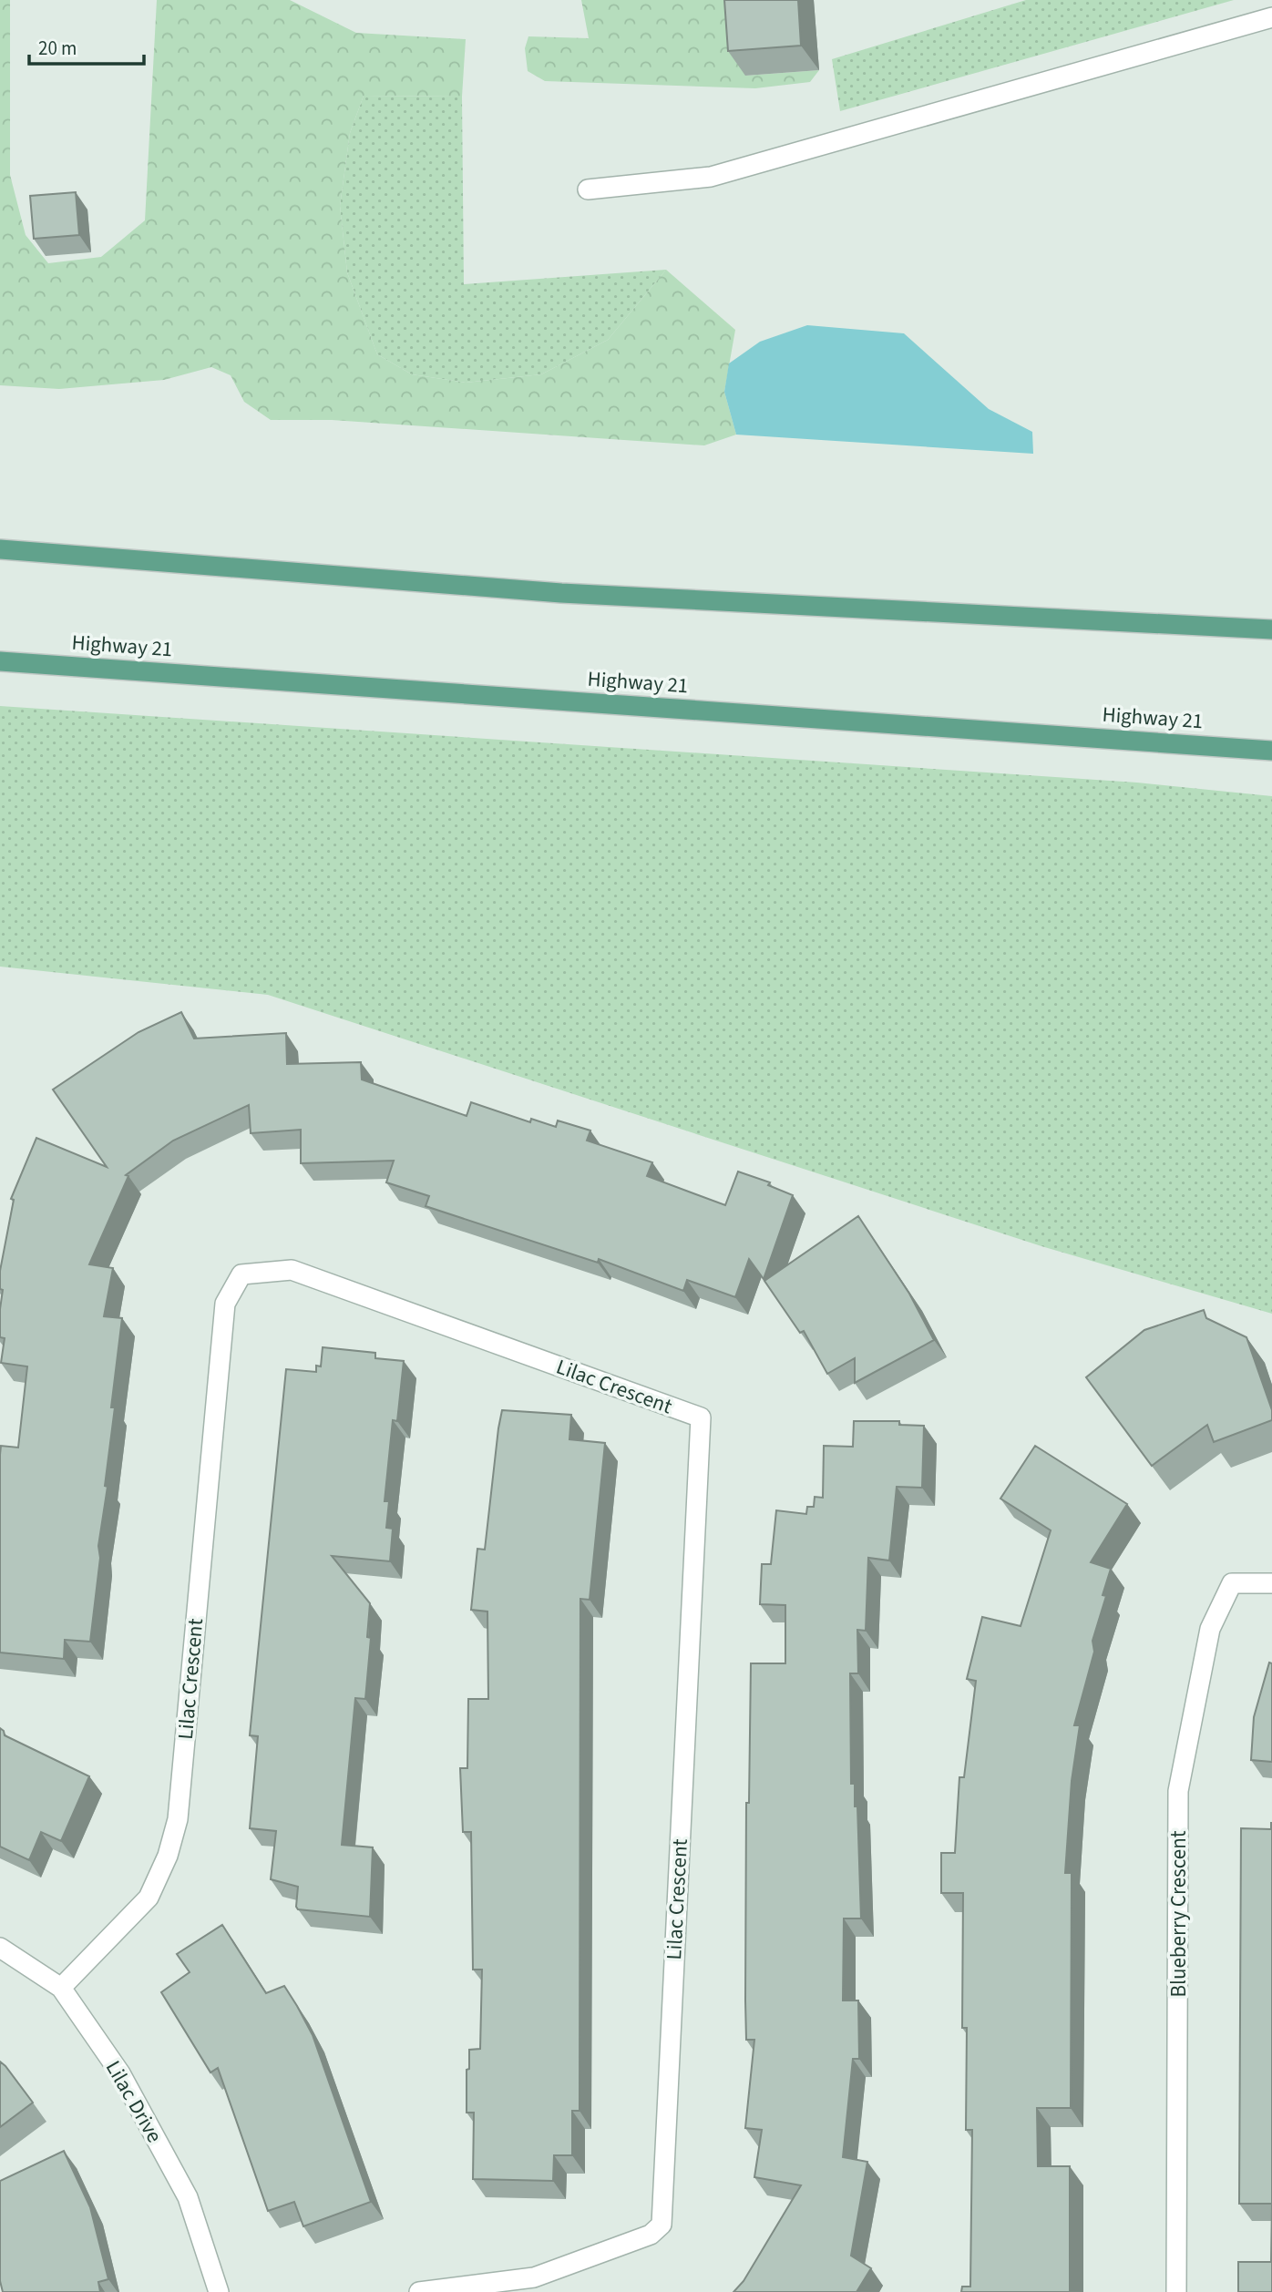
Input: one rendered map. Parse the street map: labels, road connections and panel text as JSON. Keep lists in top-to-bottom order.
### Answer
{
  "streets": {
    "main road": ["Highway 21"],
    "street": ["Lilac Crescent", "Blueberry Crescent", "Lilac Drive"]
  },
  "crossings": [
    ["Lilac Crescent", "Lilac Drive"]
  ],
  "scale_bar": "20 m"
}
